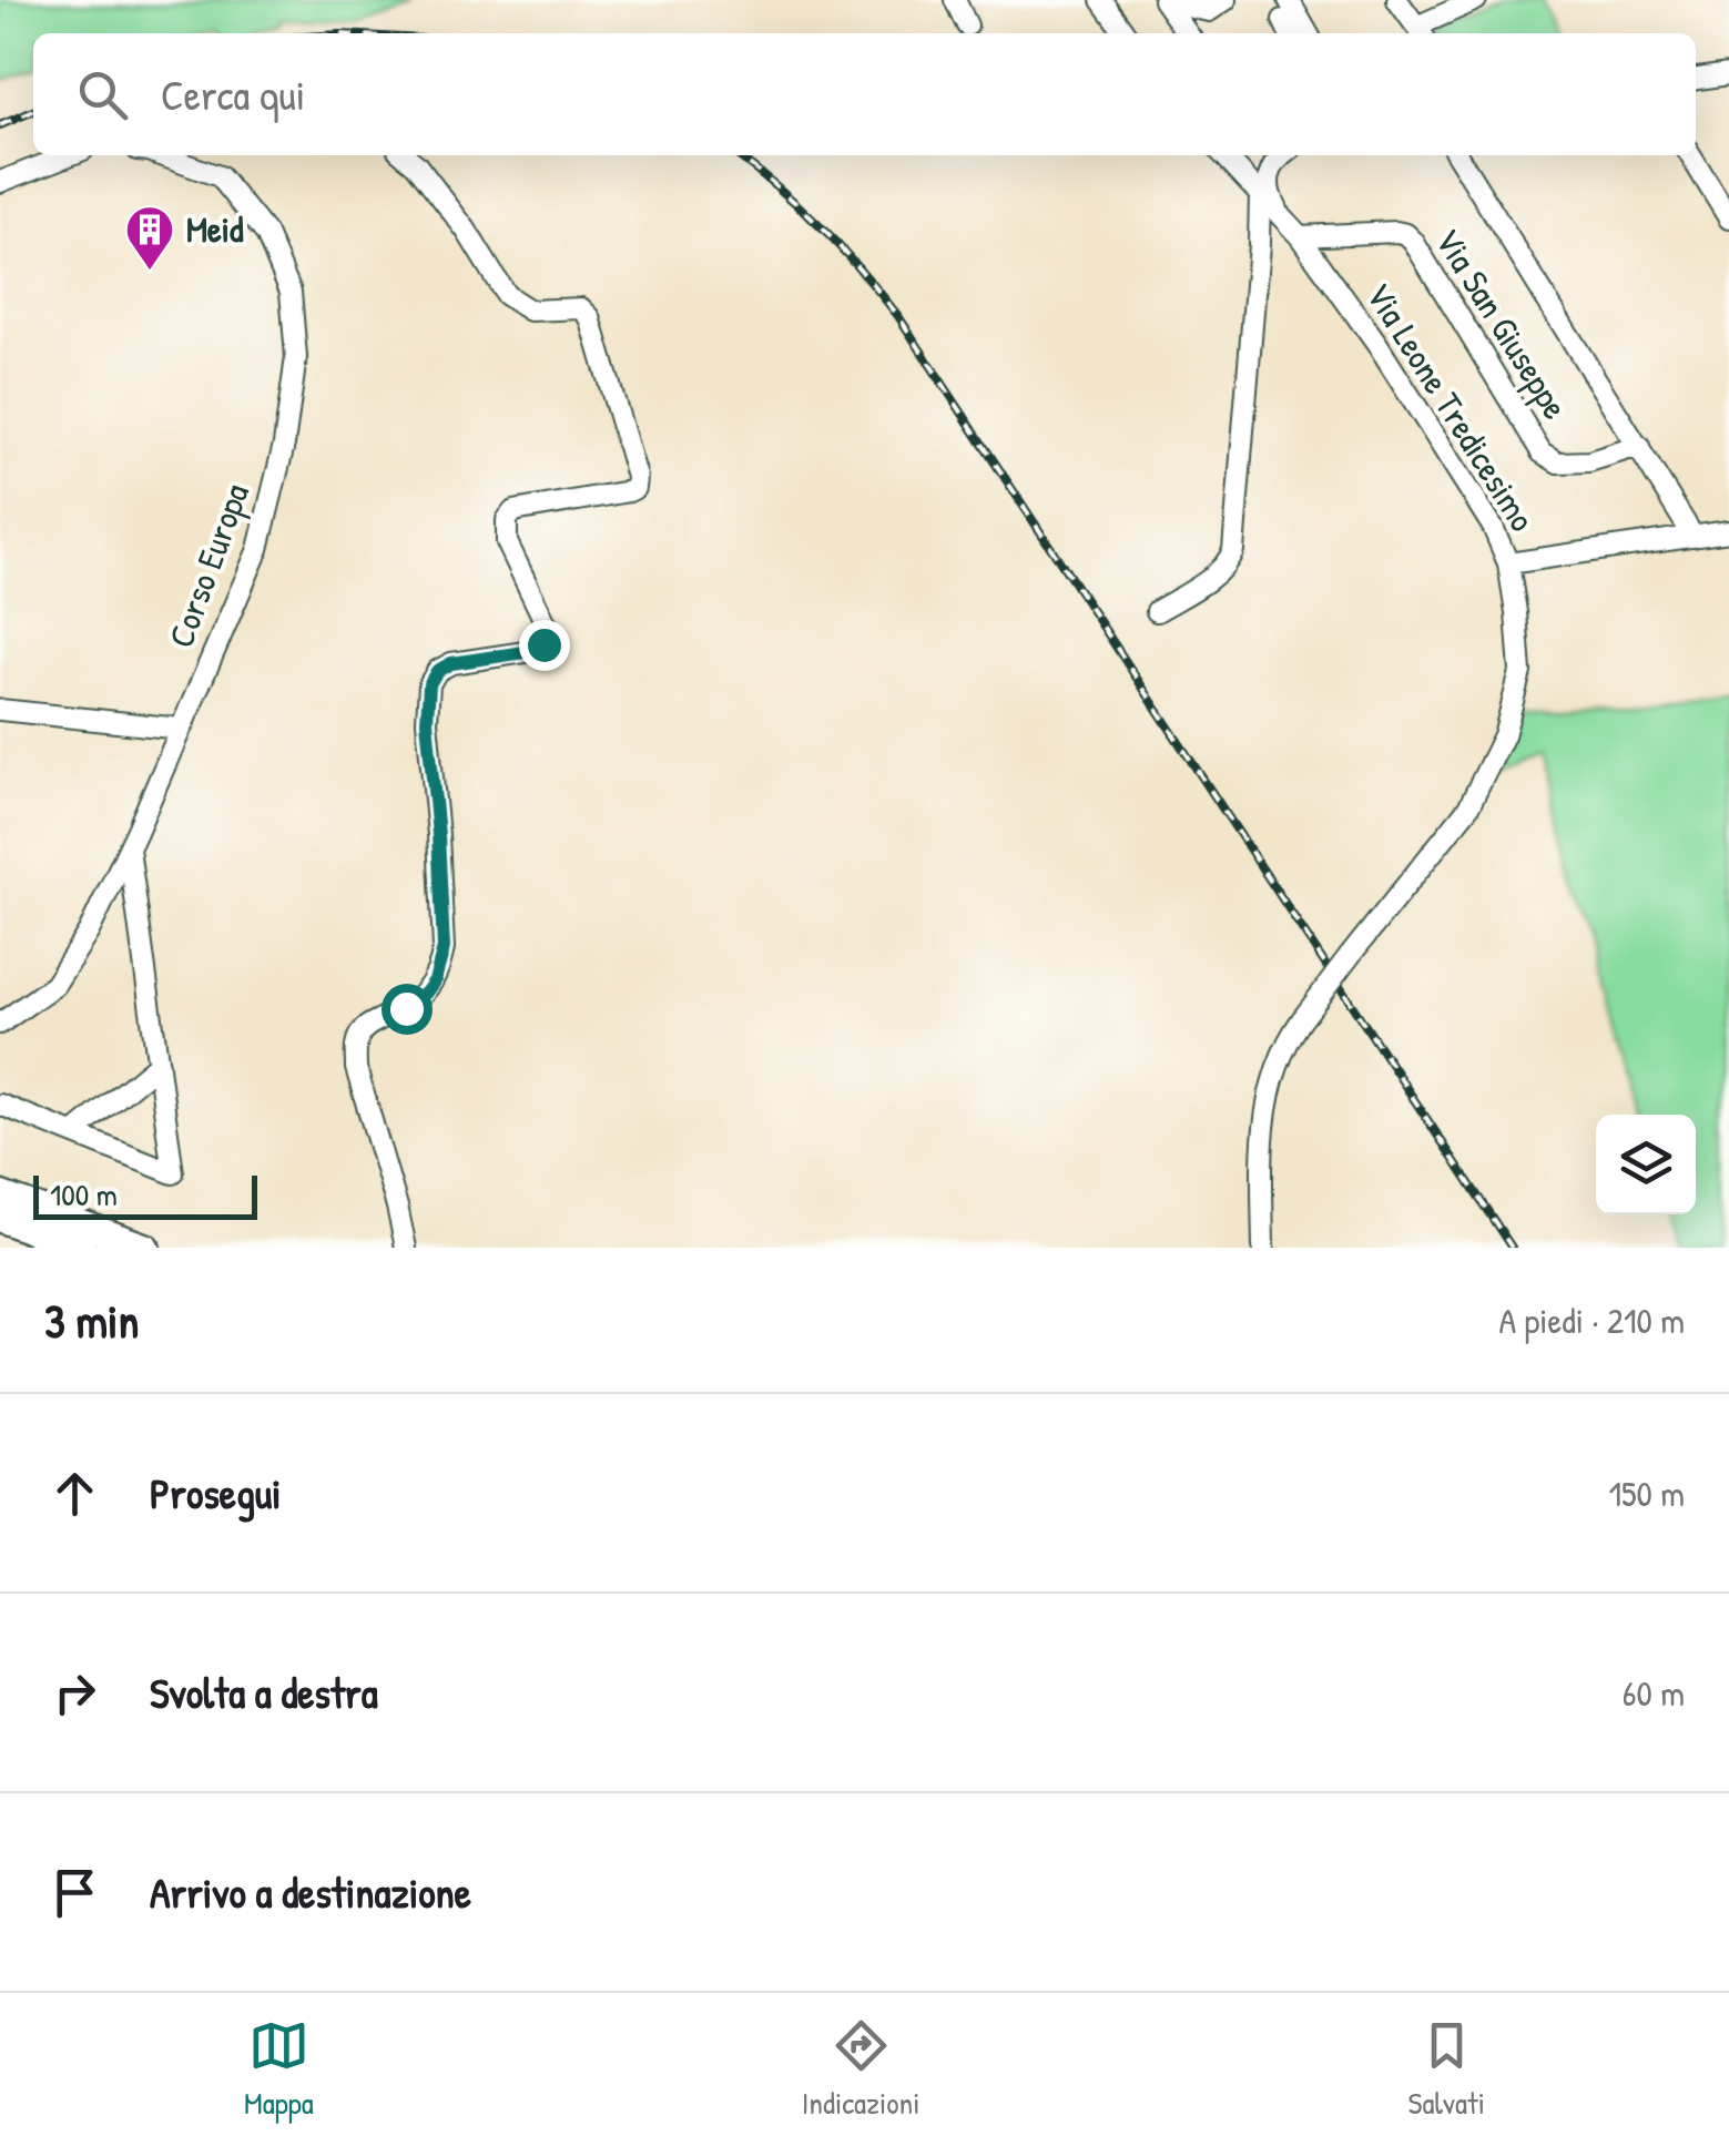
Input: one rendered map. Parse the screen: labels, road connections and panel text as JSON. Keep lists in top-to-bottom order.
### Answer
{
  "streets": {
    "street": ["Via San Giuseppe", "Via Leone Tredicesimo", "Corso Europa"]
  },
  "crossings": [
    ["Via San Giuseppe", "Via Leone Tredicesimo"]
  ],
  "places": {
    "building": ["Meid"]
  },
  "scale_bar": "100 m",
  "page": {
    "search": "Cerca qui",
    "scale": "100 m",
    "heading": ["3 min", "A piedi · 210 m"],
    "list": [
      ["Prosegui", "150 m"],
      ["Svolta a destra", "60 m"],
      "Arrivo a destinazione"
    ],
    "nav": ["Mappa", "Indicazioni", "Salvati"]
  }
}
